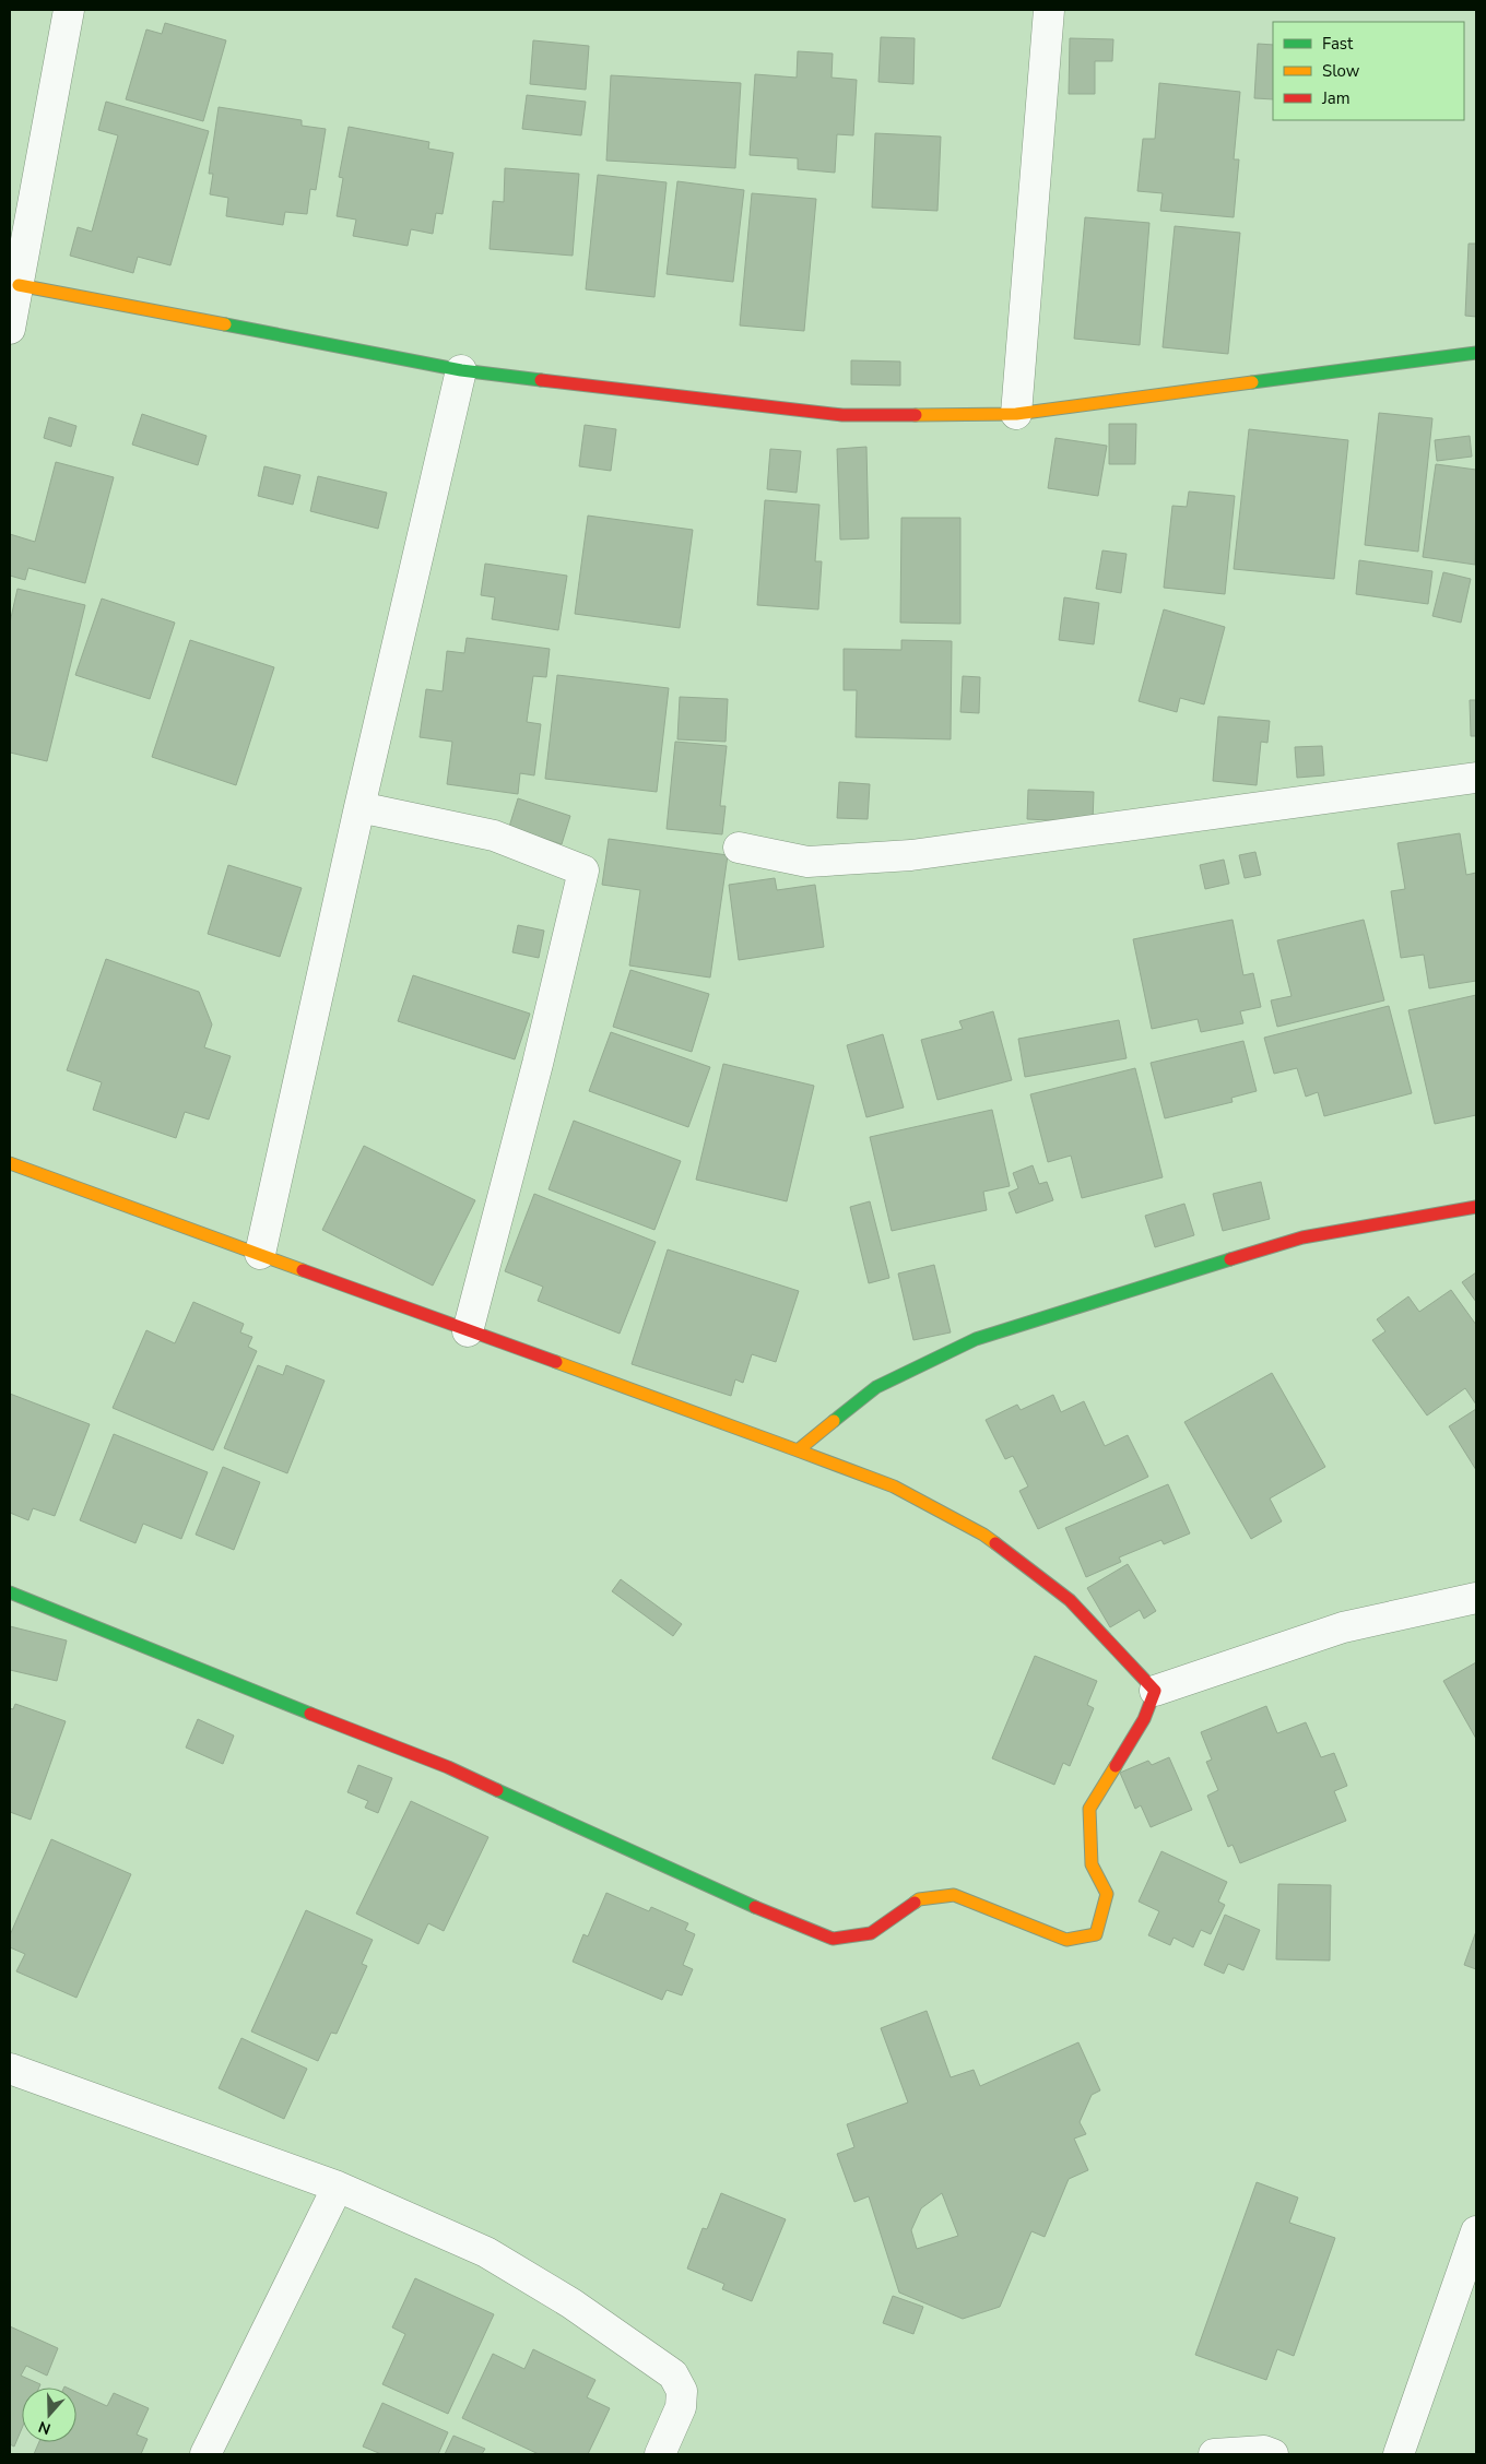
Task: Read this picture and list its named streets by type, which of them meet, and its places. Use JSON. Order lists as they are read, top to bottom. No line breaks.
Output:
{"legend":["Fast","Slow","Jam"],"north":"bottom"}
